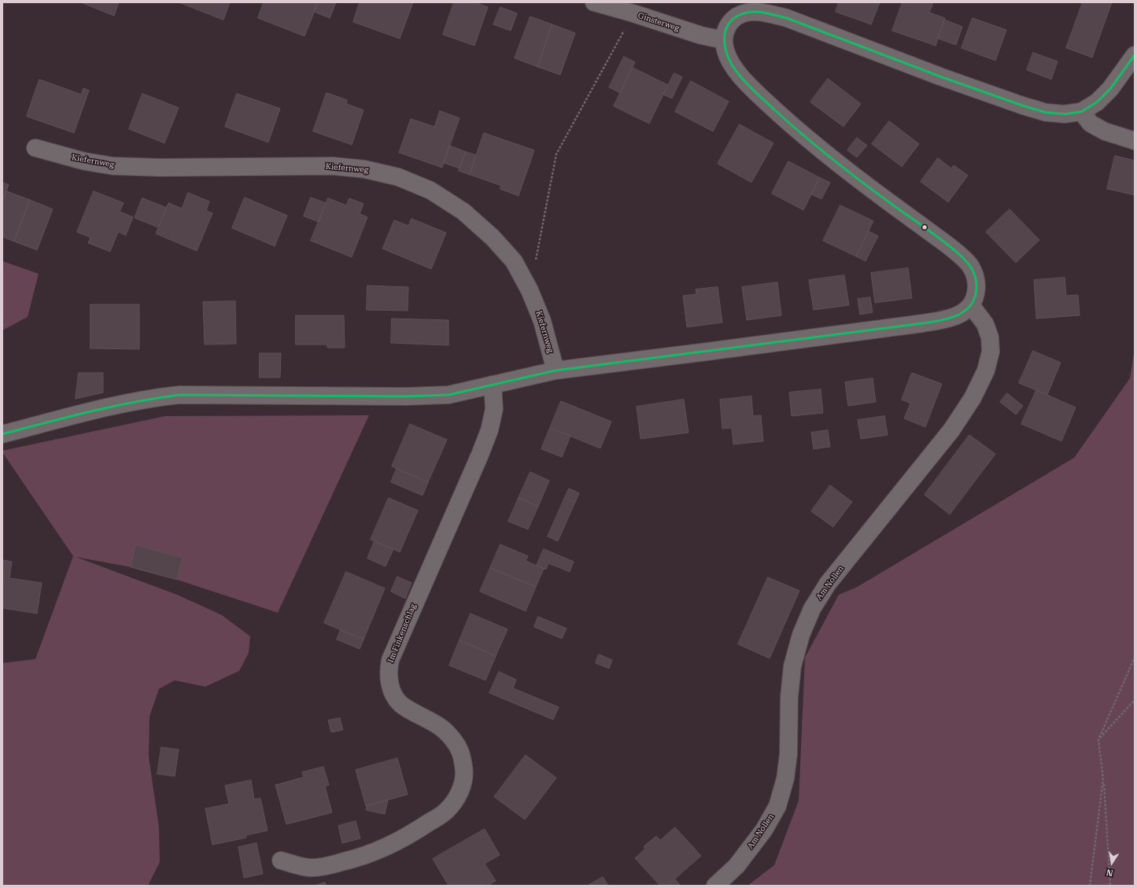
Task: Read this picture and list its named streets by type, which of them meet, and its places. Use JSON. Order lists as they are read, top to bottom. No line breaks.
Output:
{"streets":{"street":["Ginsterweg","Kiefernweg","Am Nollen","Im Finkenschlag"]},"north":"bottom"}
